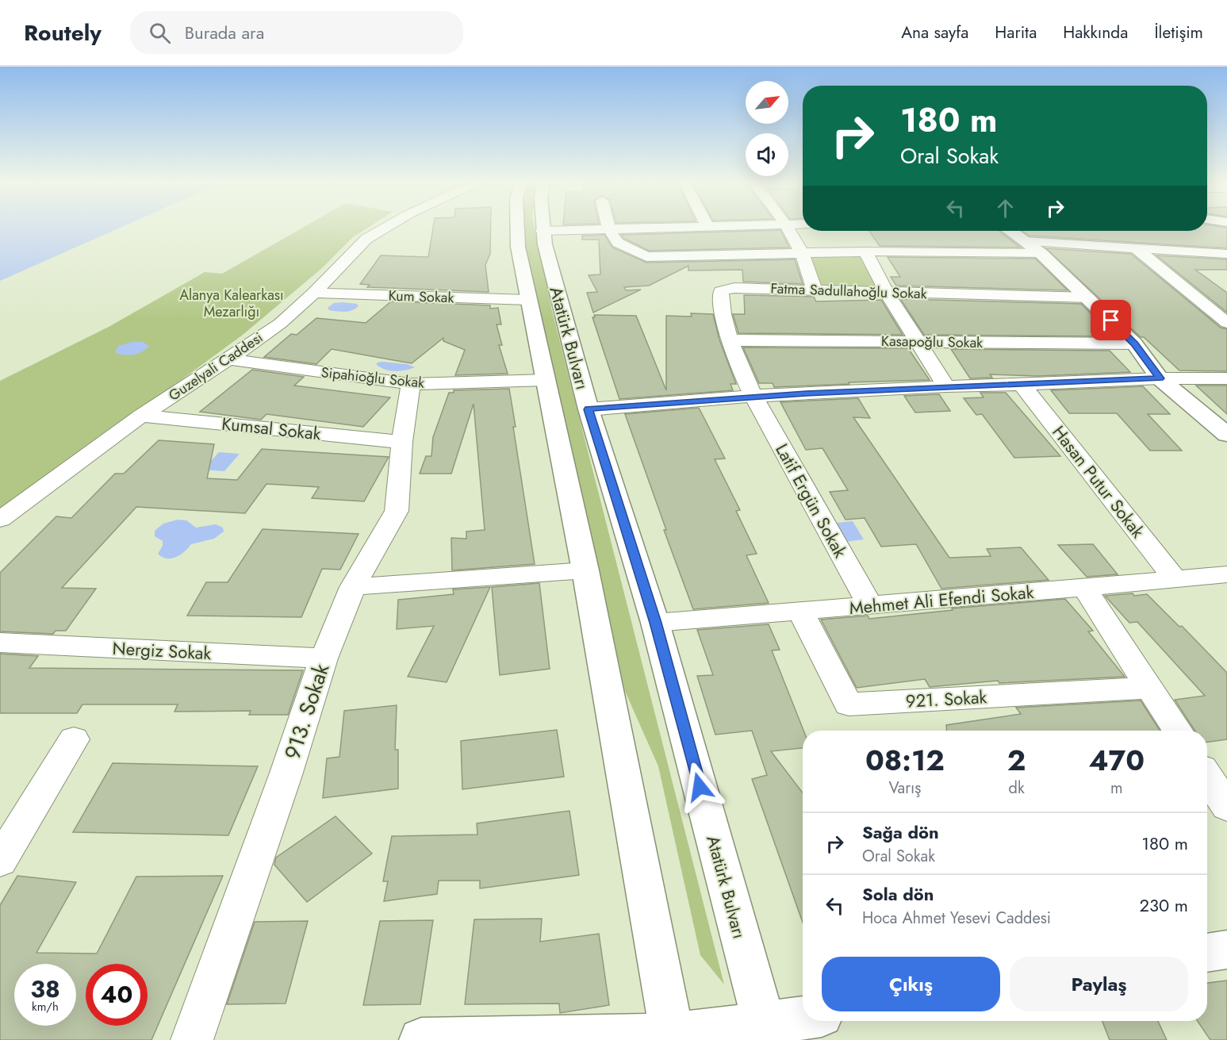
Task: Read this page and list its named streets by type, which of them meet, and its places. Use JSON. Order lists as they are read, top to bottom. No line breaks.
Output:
{"streets":{"street":["Fatma Sadullahoğlu Sokak","Kum Sokak","Atatürk Bulvarı","Kasapoğlu Sokak","Guzelyali Caddesi","Sipahioğlu Sokak","Kumsal Sokak","Hasan Putur Sokak","Latif Ergün Sokak","Mehmet Ali Efendi Sokak","Nergiz Sokak","921. Sokak","913. Sokak"]},"crossings":[["Fatma Sadullahoğlu Sokak","Kasapoğlu Sokak"],["Fatma Sadullahoğlu Sokak","Latif Ergün Sokak"],["Kum Sokak","Atatürk Bulvarı"],["Kum Sokak","Guzelyali Caddesi"],["Atatürk Bulvarı","Sipahioğlu Sokak"],["Atatürk Bulvarı","Mehmet Ali Efendi Sokak"],["Guzelyali Caddesi","Sipahioğlu Sokak"],["Guzelyali Caddesi","Kumsal Sokak"],["Sipahioğlu Sokak","913. Sokak"],["Kumsal Sokak","913. Sokak"],["Hasan Putur Sokak","Mehmet Ali Efendi Sokak"],["Latif Ergün Sokak","Mehmet Ali Efendi Sokak"],["Mehmet Ali Efendi Sokak","921. Sokak"],["Nergiz Sokak","913. Sokak"]],"parks":["Alanya Kalearkası Mezarlığı"],"north":"top right","page":{"header":"Routely","search":"Burada ara","nav":["Ana sayfa","Harita","Hakkında","İletişim"],"turn":["180 m","Oral Sokak"],"eta":["08:12","Varış","2","dk","470","m"],"list":[{"name":"Sağa dön","note":"Oral Sokak","value":"180 m"},{"name":"Sola dön","note":"Hoca Ahmet Yesevi Caddesi","value":"230 m"}],"buttons":["Çıkış","Paylaş"],"speed":"38 km/h","limit":"40"}}
